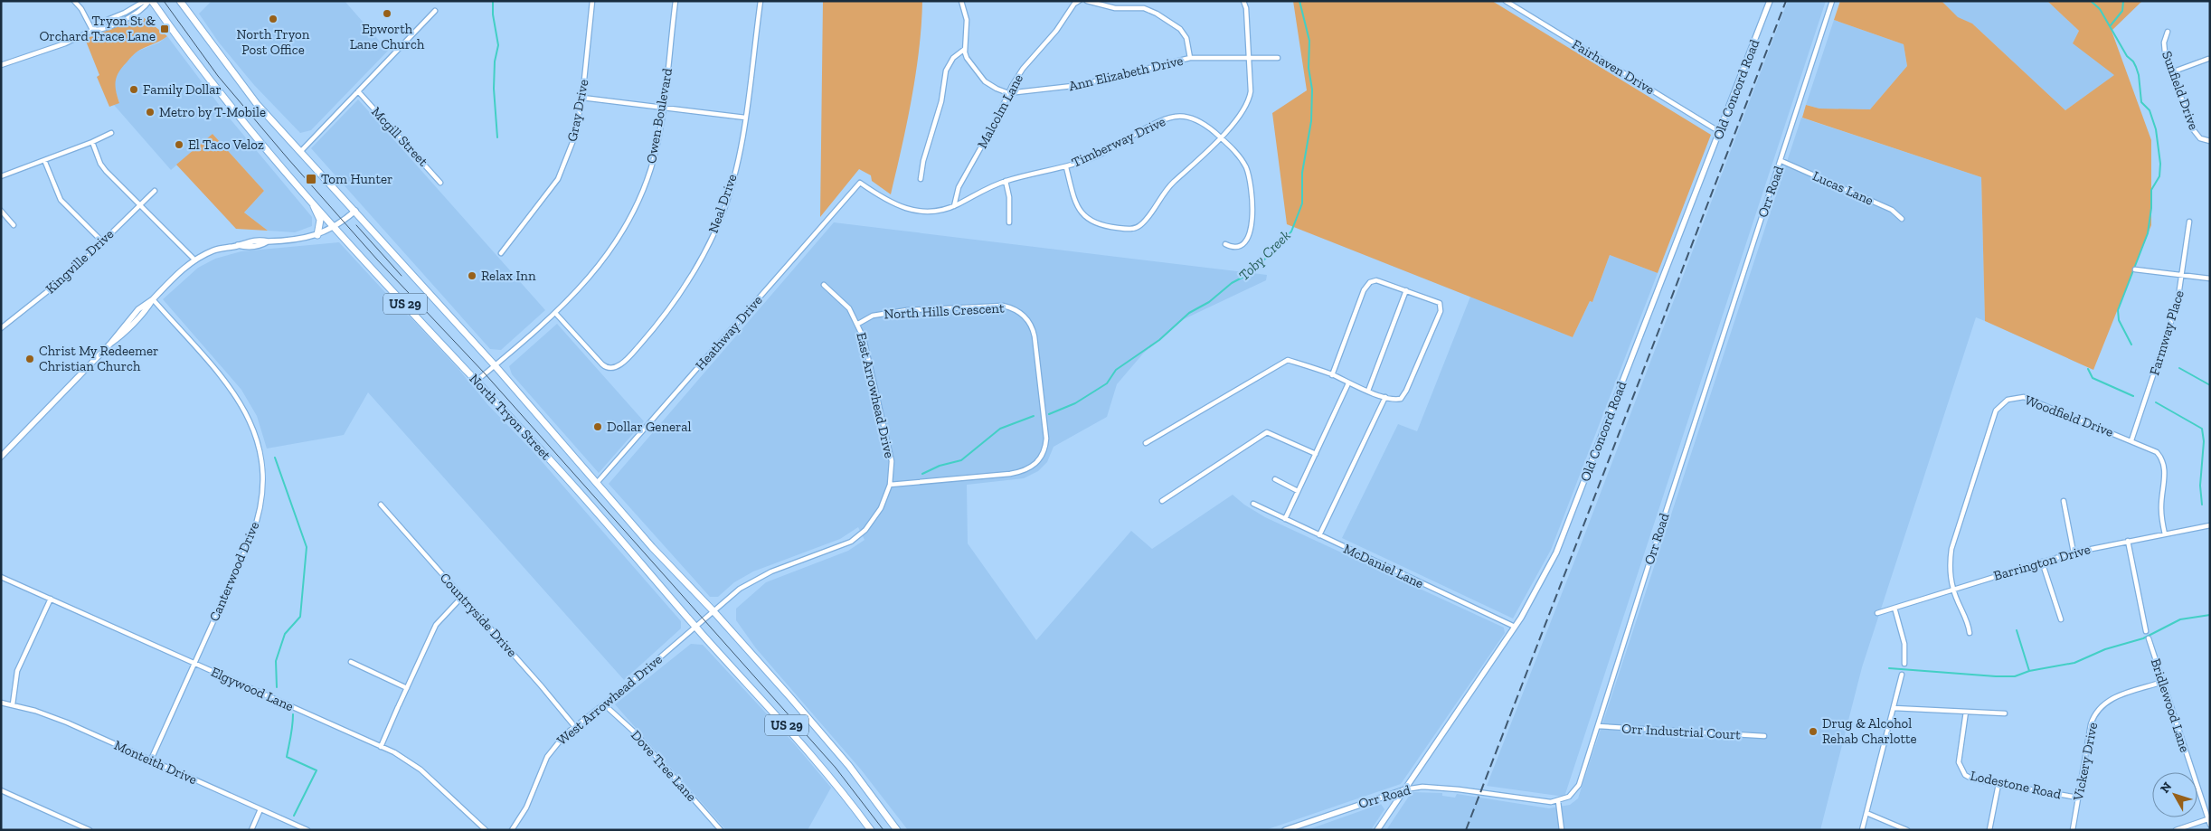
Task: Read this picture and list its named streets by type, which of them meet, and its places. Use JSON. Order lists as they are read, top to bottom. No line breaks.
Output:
{"streets":{"main road":["US 29","North Tryon Street"],"street":["Fairhaven Drive","Ann Elizabeth Drive","Old Concord Road","Sunfield Drive","Gray Drive","Malcolm Lane","Owen Boulevard","Mcgill Street","Timberway Drive","Lucas Lane","Orr Road","Neal Drive","Kingville Drive","North Hills Crescent","Heathway Drive","Farmway Place","East Arrowhead Drive","Woodfield Drive","Barrington Drive","McDaniel Lane","Canterwood Drive","Countryside Drive","Elgywood Lane","West Arrowhead Drive","Bridlewood Lane","Orr Industrial Court","Vickery Drive","Monteith Drive","Dove Tree Lane","Lodestone Road"]},"crossings":[["Fairhaven Drive","Old Concord Road"],["Ann Elizabeth Drive","Malcolm Lane"],["Old Concord Road","Orr Road"],["Old Concord Road","McDaniel Lane"],["Malcolm Lane","Timberway Drive"],["Owen Boulevard","Neal Drive"],["Owen Boulevard","North Tryon Street"],["Timberway Drive","Heathway Drive"],["Lucas Lane","Orr Road"],["Orr Road","Orr Industrial Court"],["North Hills Crescent","East Arrowhead Drive"],["Heathway Drive","North Tryon Street"],["Farmway Place","Woodfield Drive"],["East Arrowhead Drive","North Tryon Street"],["East Arrowhead Drive","West Arrowhead Drive"],["Woodfield Drive","Barrington Drive"],["North Tryon Street","West Arrowhead Drive"],["Canterwood Drive","Elgywood Lane"],["Canterwood Drive","Monteith Drive"],["Countryside Drive","West Arrowhead Drive"],["West Arrowhead Drive","Dove Tree Lane"],["Bridlewood Lane","Vickery Drive"],["Vickery Drive","Lodestone Road"]],"water":["Toby Creek"],"places":{"other":["Epworth Lane Church","North Tryon Post Office","Family Dollar","Metro by T-Mobile","El Taco Veloz","Relax Inn","Christ My Redeemer Christian Church","Dollar General","Drug & Alcohol Rehab Charlotte"],"transit":["Tryon St & Orchard Trace Lane","Tom Hunter"]},"north":"top left"}
